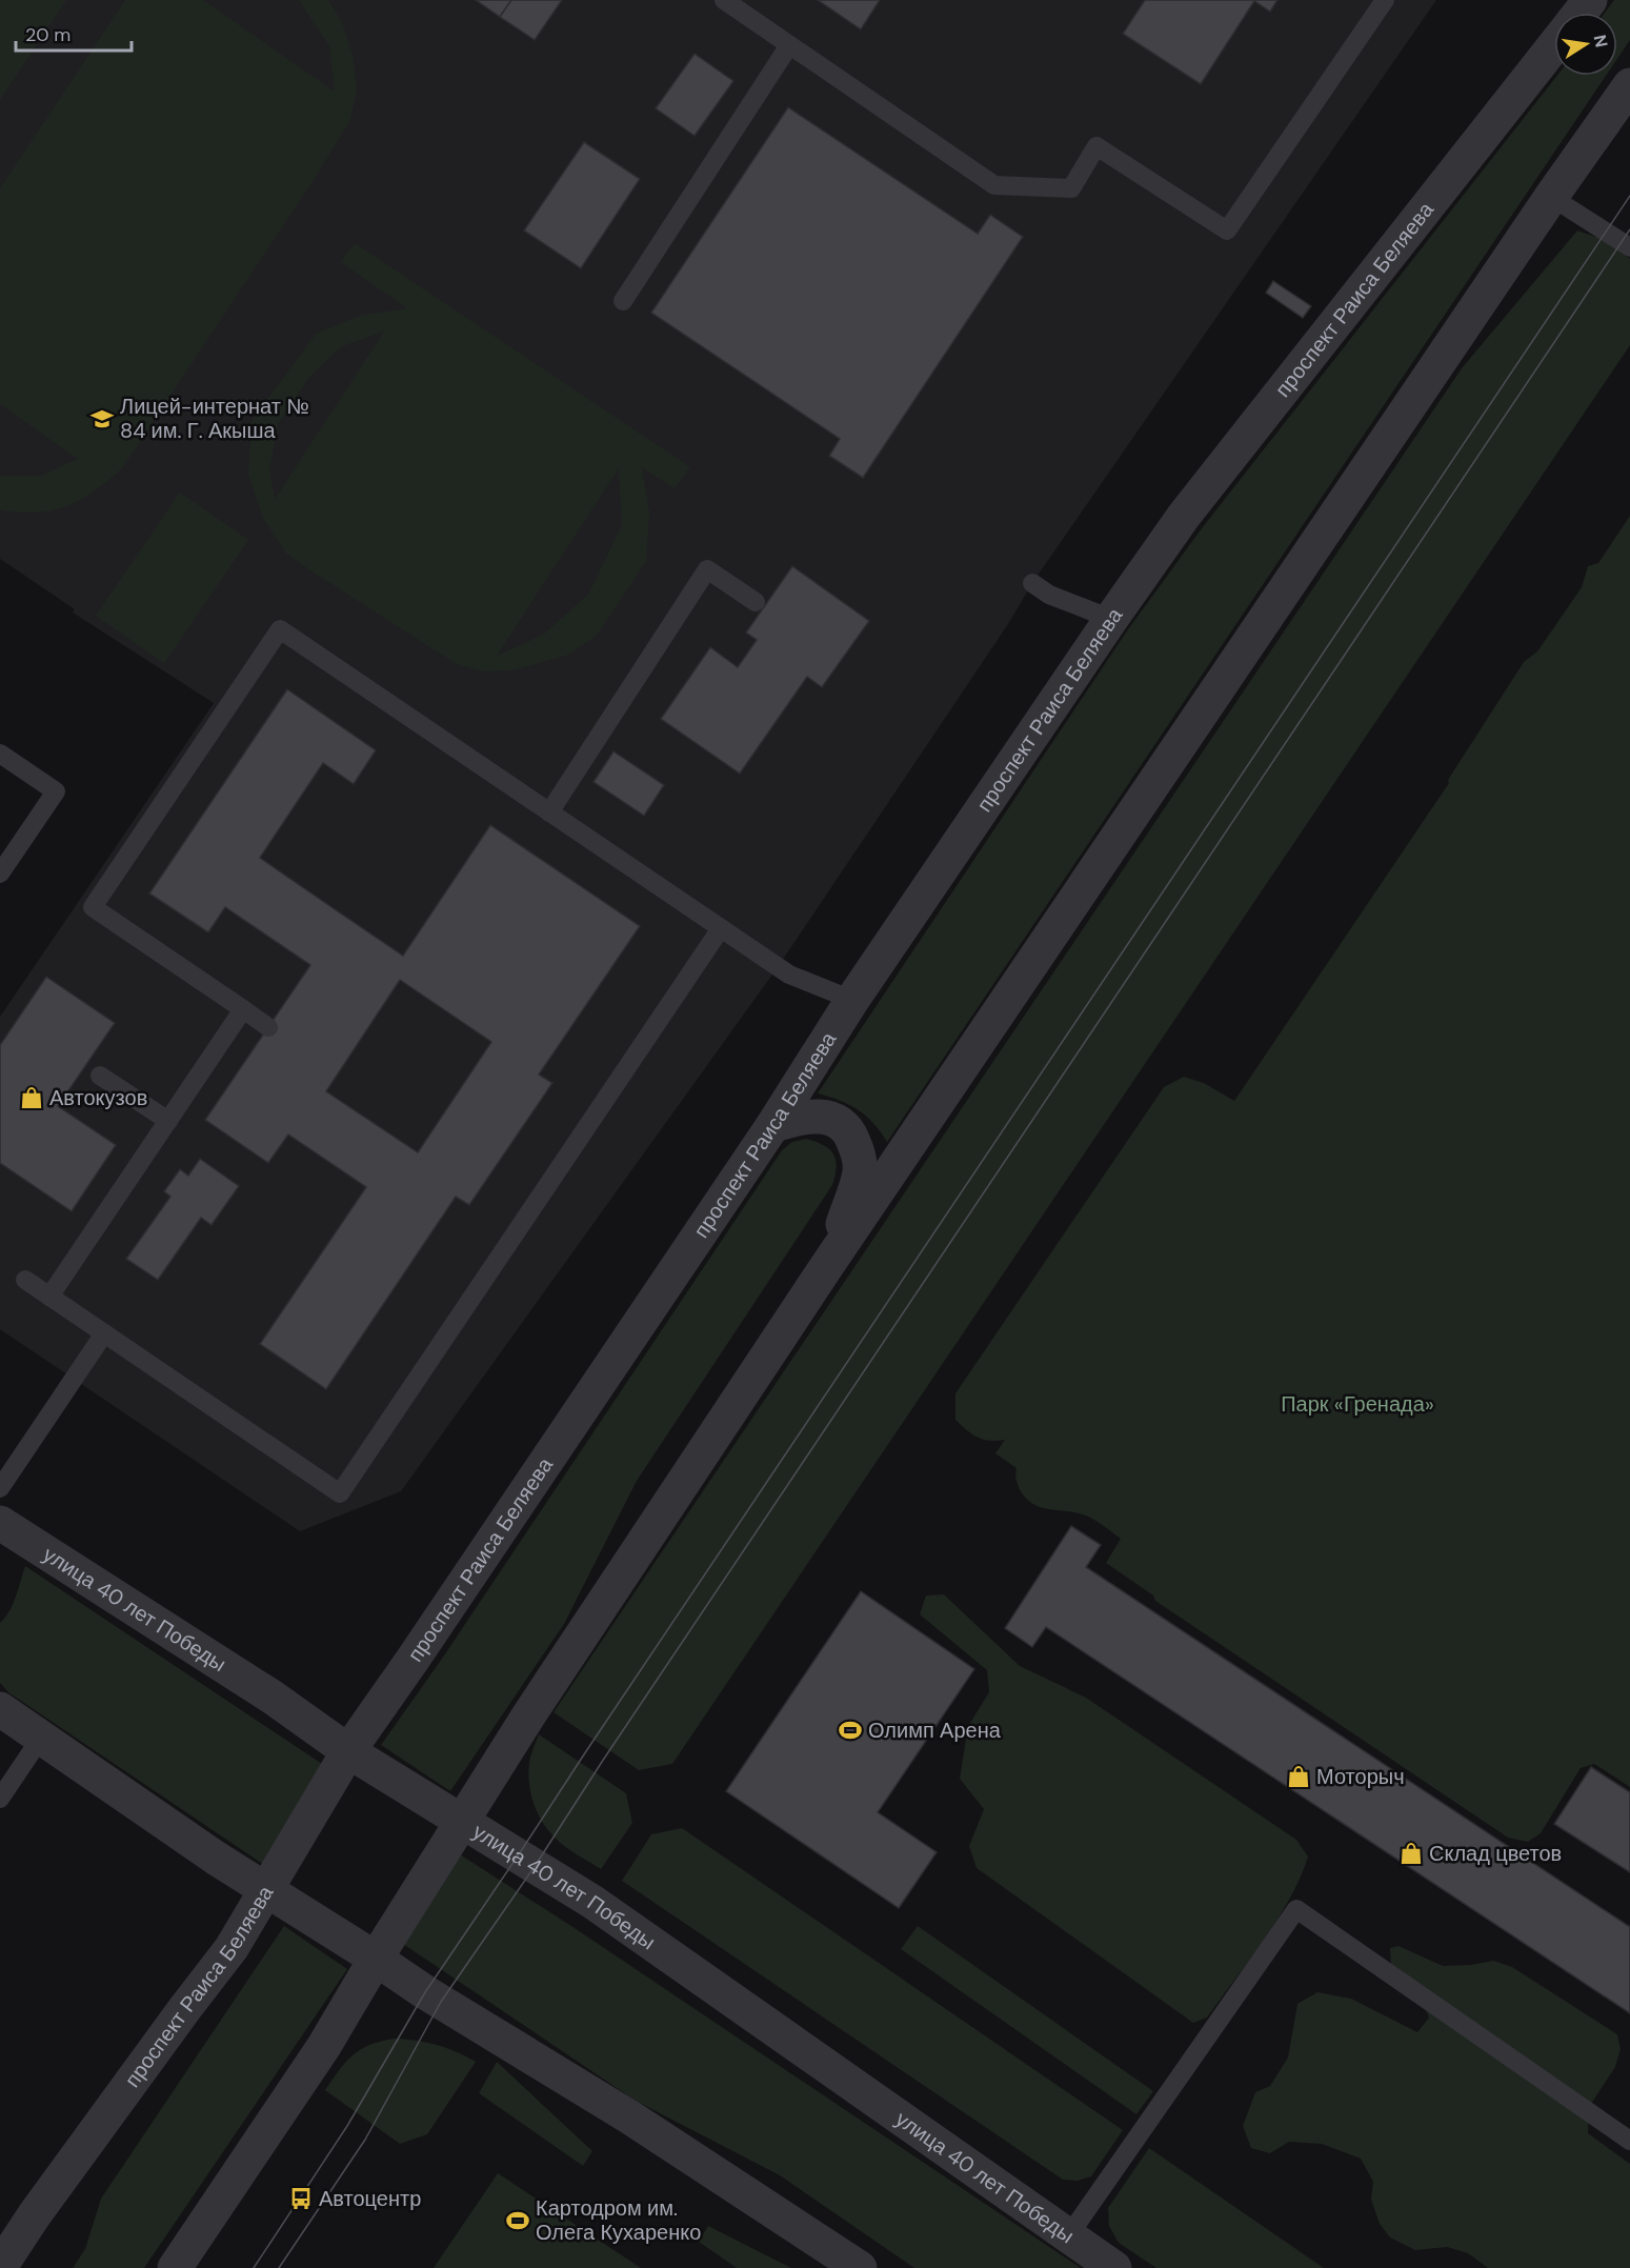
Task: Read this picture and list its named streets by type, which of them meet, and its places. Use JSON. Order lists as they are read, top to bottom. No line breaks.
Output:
{"streets":{"street":["проспект Раиса Беляева","улица 40 лет Победы"]},"crossings":[["проспект Раиса Беляева","улица 40 лет Победы"]],"parks":["Парк «Гренада»"],"places":{"school or university":["Лицей-интернат № 84 им. Г. Акыша"],"shop":["Автокузов","Моторыч","Склад цветов"],"sports":["Олимп Арена","Картодром им. Олега Кухаренко"],"bus stop":["Автоцентр"]},"scale_bar":"20 m","north":"right"}
